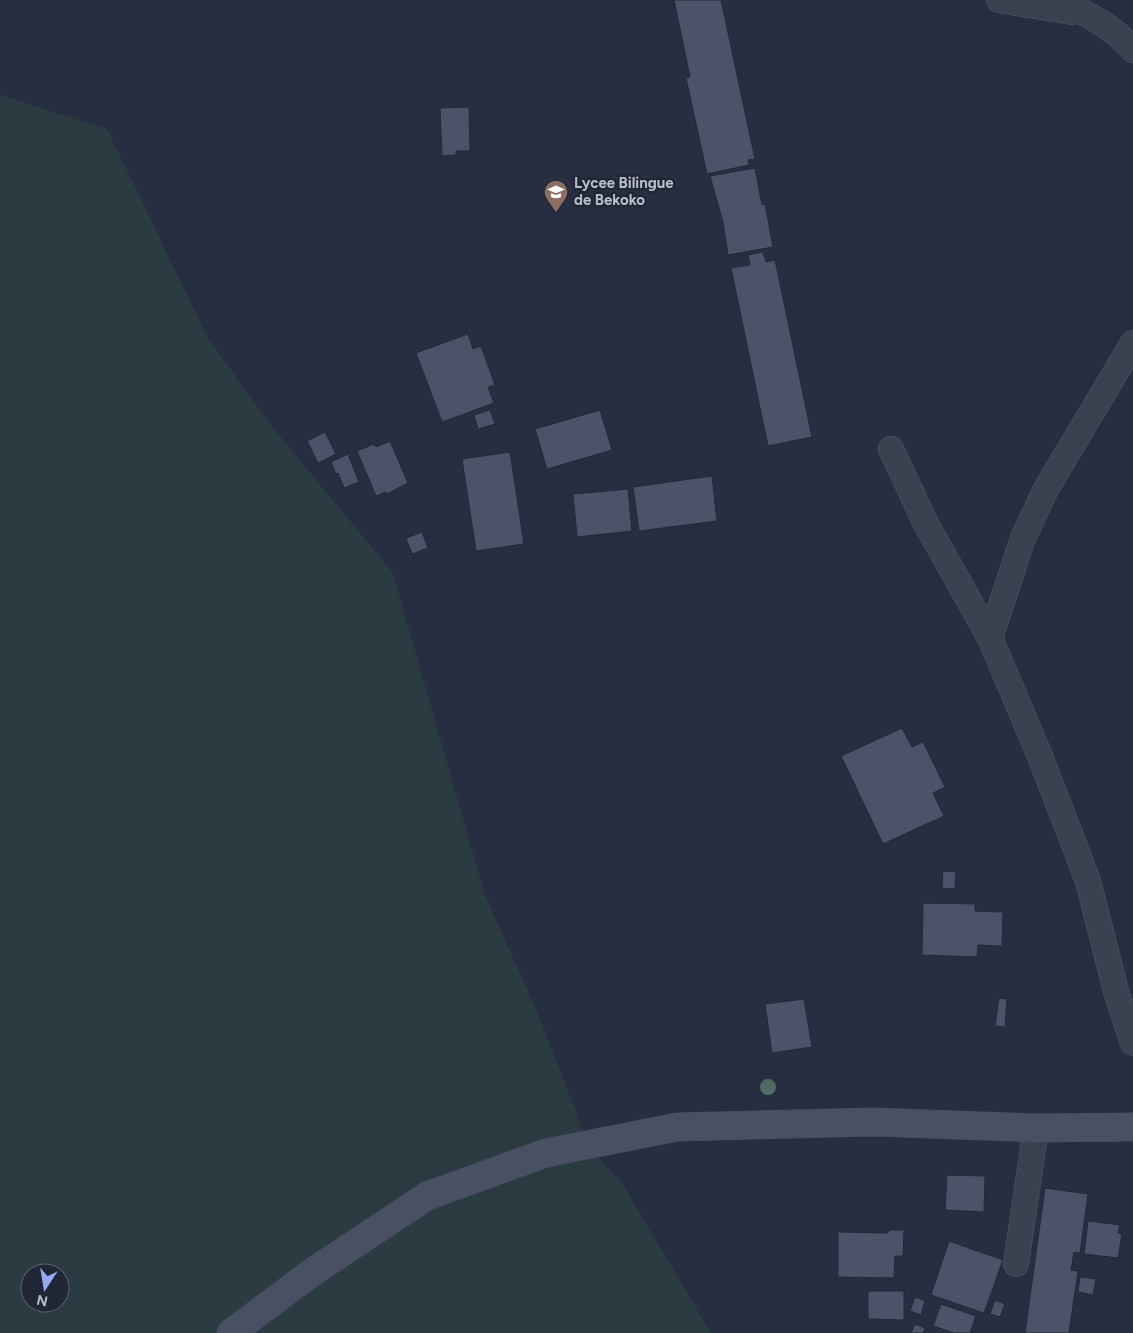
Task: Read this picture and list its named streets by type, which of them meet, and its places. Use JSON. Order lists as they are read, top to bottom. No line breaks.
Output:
{"places":{"school or university":["Lycee Bilingue de Bekoko"]},"north":"bottom"}
